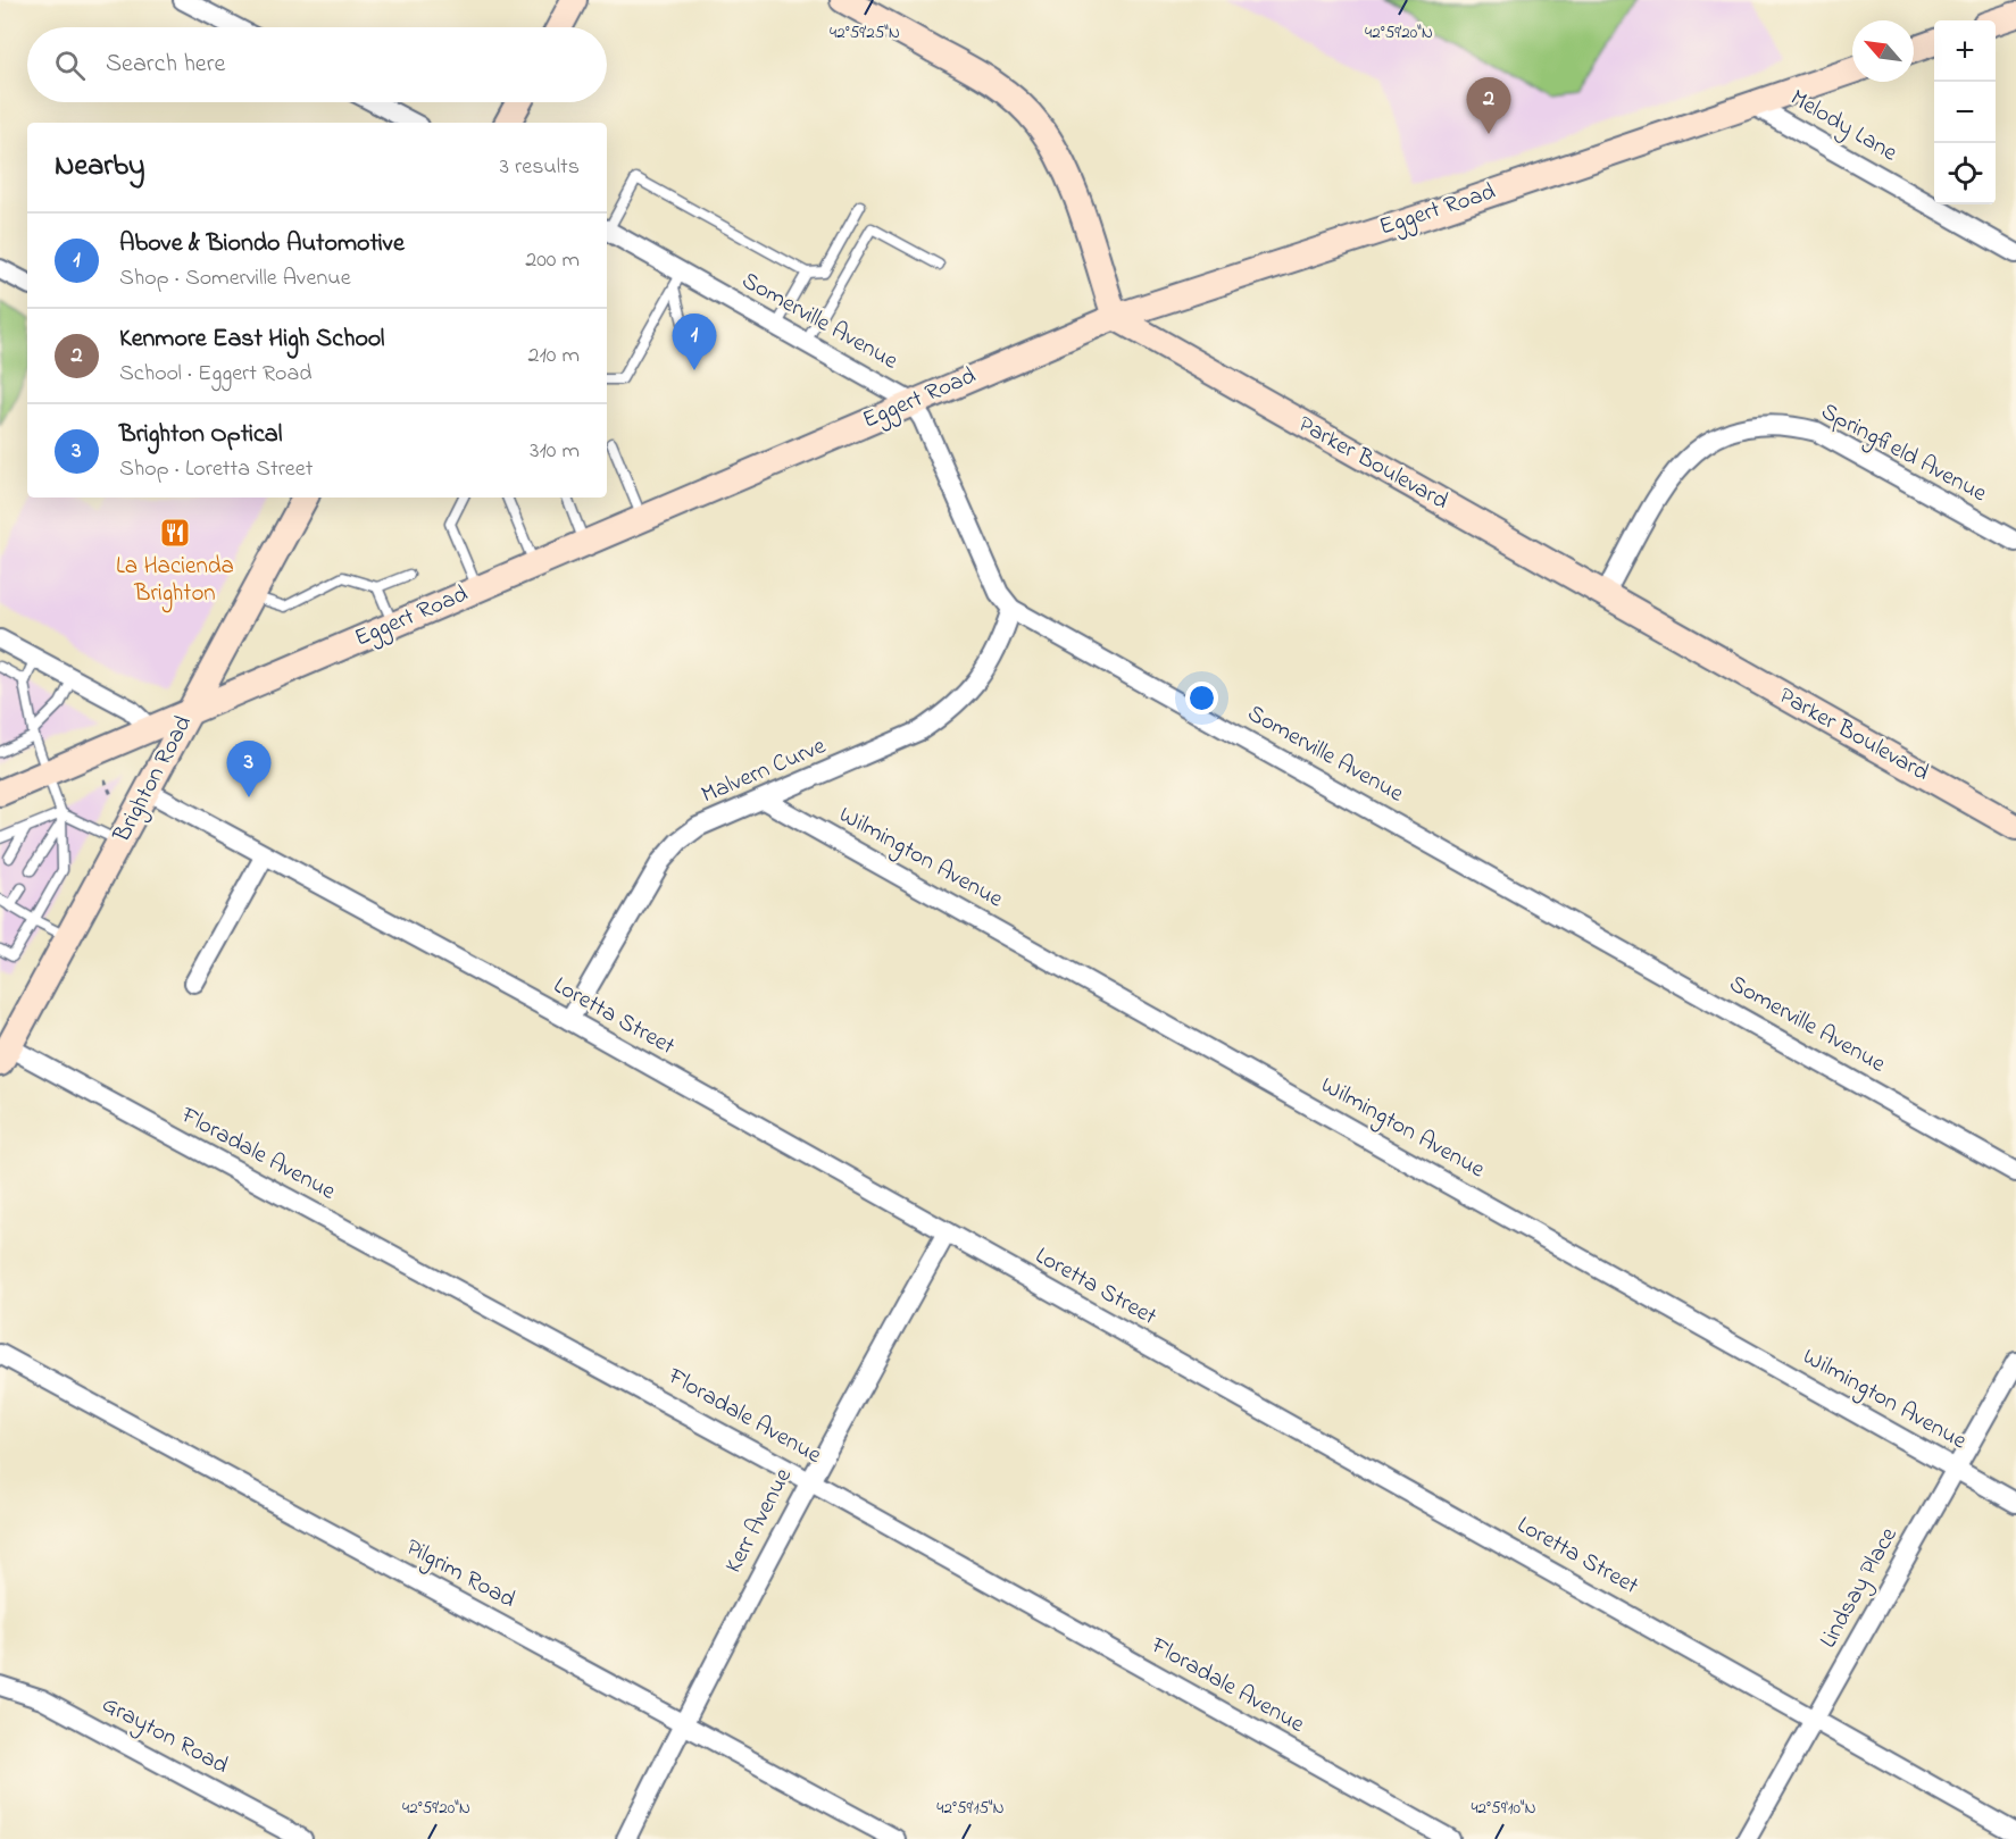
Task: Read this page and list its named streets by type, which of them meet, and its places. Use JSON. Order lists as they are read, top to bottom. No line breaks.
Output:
{"streets":{"street":["Melody Lane","Eggert Road","Somerville Avenue","Springfield Avenue","Parker Boulevard","Malvern Curve","Brighton Road","Wilmington Avenue","Loretta Street","Floradale Avenue","Kerr Avenue","Pilgrim Road","Lindsay Place","Grayton Road"]},"crossings":[["Melody Lane","Eggert Road"],["Eggert Road","Somerville Avenue"],["Eggert Road","Parker Boulevard"],["Eggert Road","Brighton Road"],["Somerville Avenue","Malvern Curve"],["Springfield Avenue","Parker Boulevard"],["Malvern Curve","Wilmington Avenue"],["Malvern Curve","Loretta Street"],["Brighton Road","Loretta Street"],["Brighton Road","Floradale Avenue"],["Wilmington Avenue","Lindsay Place"],["Loretta Street","Kerr Avenue"],["Loretta Street","Lindsay Place"],["Floradale Avenue","Kerr Avenue"],["Kerr Avenue","Pilgrim Road"]],"places":{"restaurant":["La Hacienda Brighton"]},"north":"top left","page":{"map_buttons":["+","−"],"search":"Search here","pins":["2","1","3"],"heading":["Nearby","3 results"],"list":[{"mark":"1","name":"Above & Biondo Automotive","note":"Shop · Somerville Avenue","value":"200 m"},{"mark":"2","name":"Kenmore East High School","note":"School · Eggert Road","value":"210 m"},{"mark":"3","name":"Brighton Optical","note":"Shop · Loretta Street","value":"310 m"}]},"coordinates":["42°59'25\"N","42°59'20\"N","42°59'15\"N","42°59'10\"N"]}
